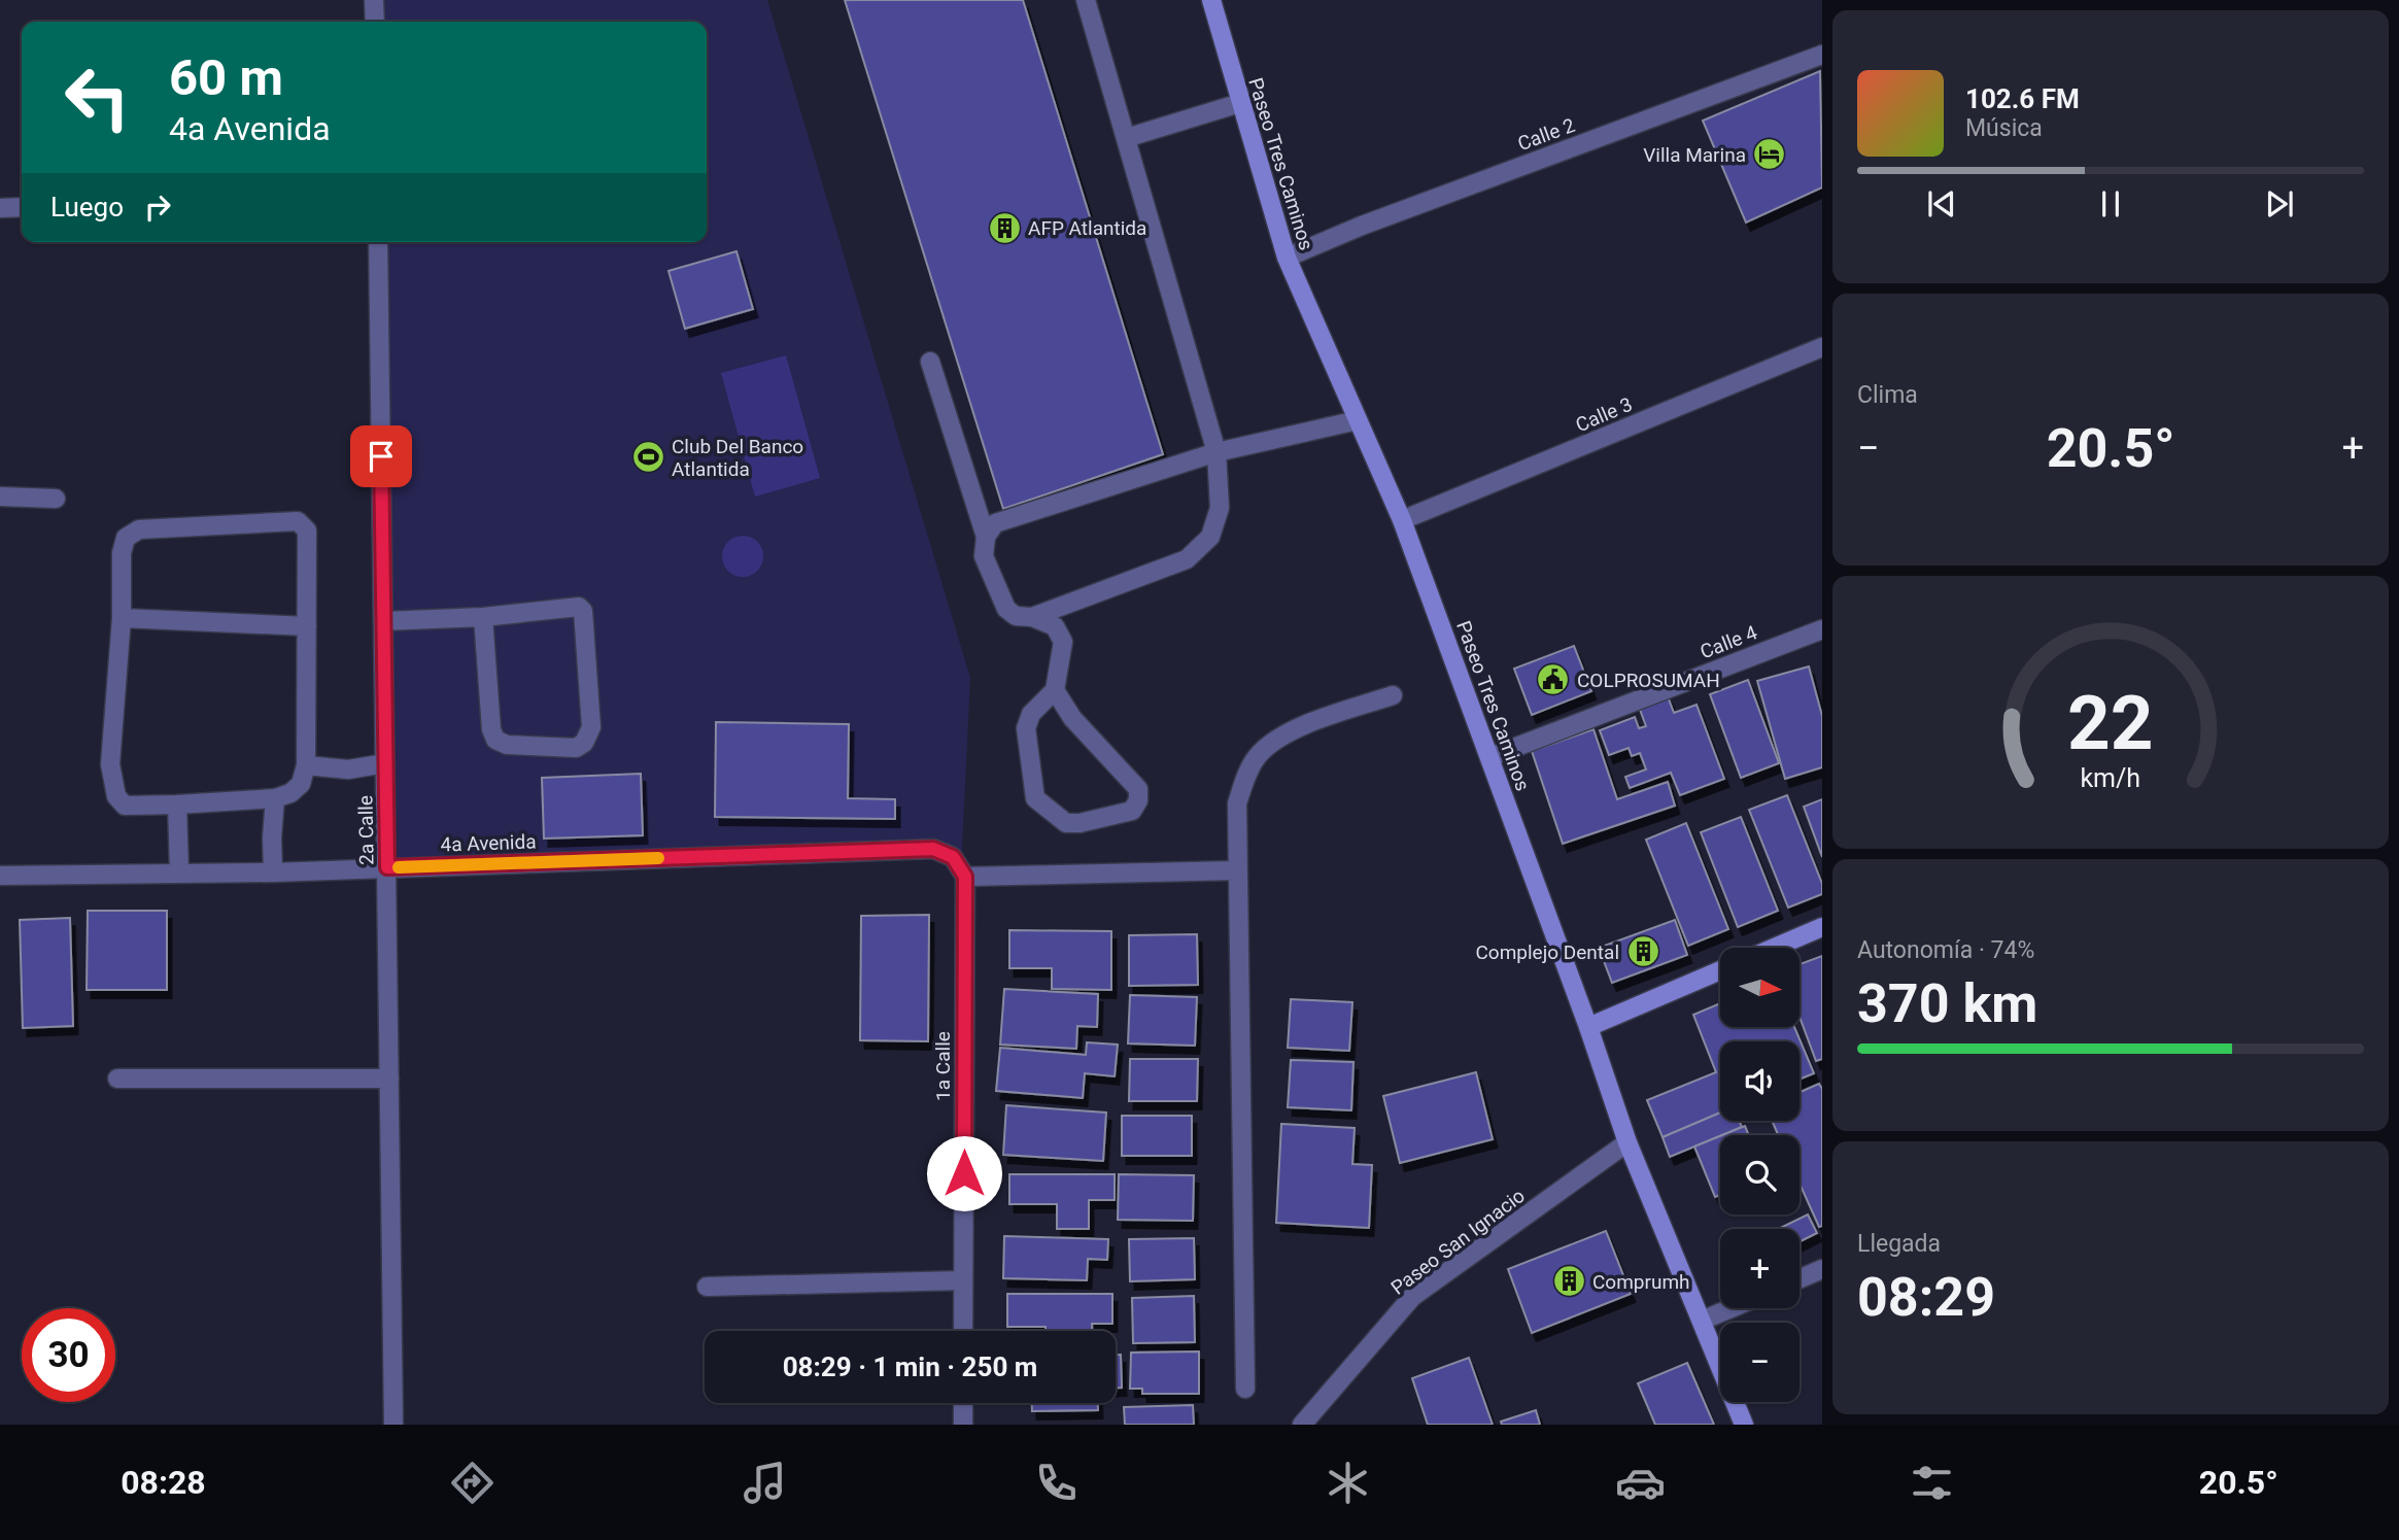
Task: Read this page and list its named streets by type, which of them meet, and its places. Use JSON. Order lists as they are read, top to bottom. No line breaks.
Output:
{"streets":{"street":["Calle 2","Paseo Tres Caminos","Calle 3","Calle 4","2a Calle","4a Avenida","1a Calle","Paseo San Ignacio"]},"crossings":[["Calle 2","Paseo Tres Caminos"],["Paseo Tres Caminos","Calle 3"],["Paseo Tres Caminos","Calle 4"],["Paseo Tres Caminos","Paseo San Ignacio"],["2a Calle","4a Avenida"],["4a Avenida","1a Calle"]],"places":{"hotel":["Villa Marina"],"building":["AFP Atlantida","Complejo Dental","Comprumh"],"sports":["Club Del Banco Atlantida"],"public building":["COLPROSUMAH"]},"north":"right","page":{"turn":["60 m","4a Avenida"],"song":["102.6 FM","Música"],"then":"Luego","tile":["Clima",["Autonomía · 74%","370 km"],["Llegada","08:29"]],"heat":["−","20.5°","+"],"map_buttons":["+","−"],"limit":"30","trip":"08:29 · 1 min · 250 m","tabs":["08:28","20.5°"],"gauge":["22","km/h"]}}
